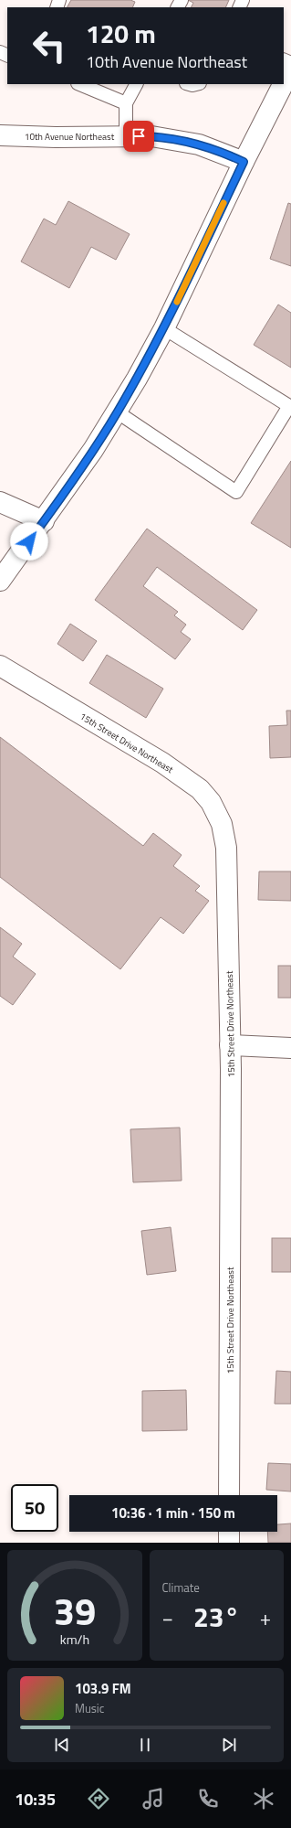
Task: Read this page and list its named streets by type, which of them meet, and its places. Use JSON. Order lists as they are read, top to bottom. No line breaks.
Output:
{"streets":{"street":["10th Avenue Northeast","15th Street Drive Northeast"]},"page":{"turn":["120 m","10th Avenue Northeast"],"limit":"50","trip":"10:36 · 1 min · 150 m","tile":"Climate","heat":["−","23°","+"],"song":["103.9 FM","Music"],"tabs":"10:35","gauge":["39","km/h"]}}
